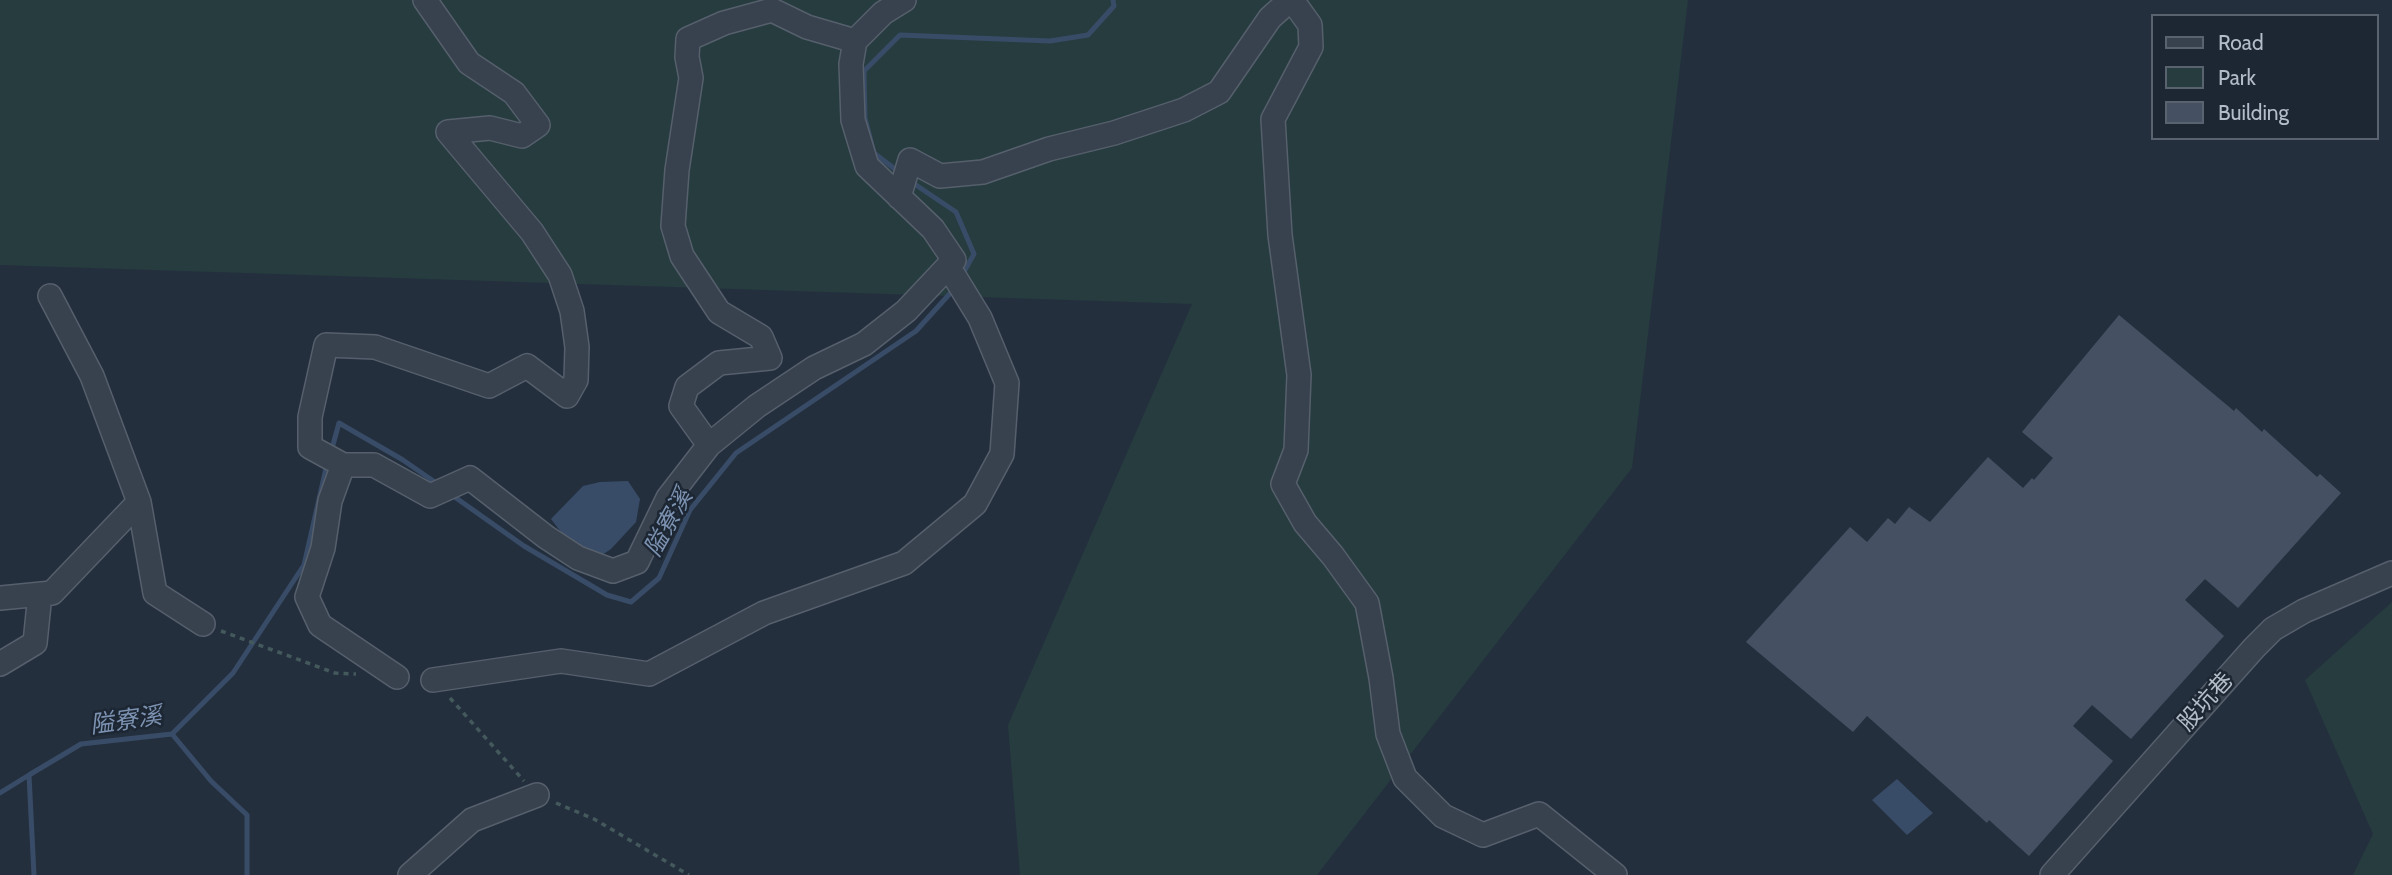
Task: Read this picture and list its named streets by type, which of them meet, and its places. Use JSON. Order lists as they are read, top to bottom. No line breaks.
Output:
{"streets":{"street":["股坑巷"]},"water":["隘寮溪"],"legend":["Road","Park","Building"]}
